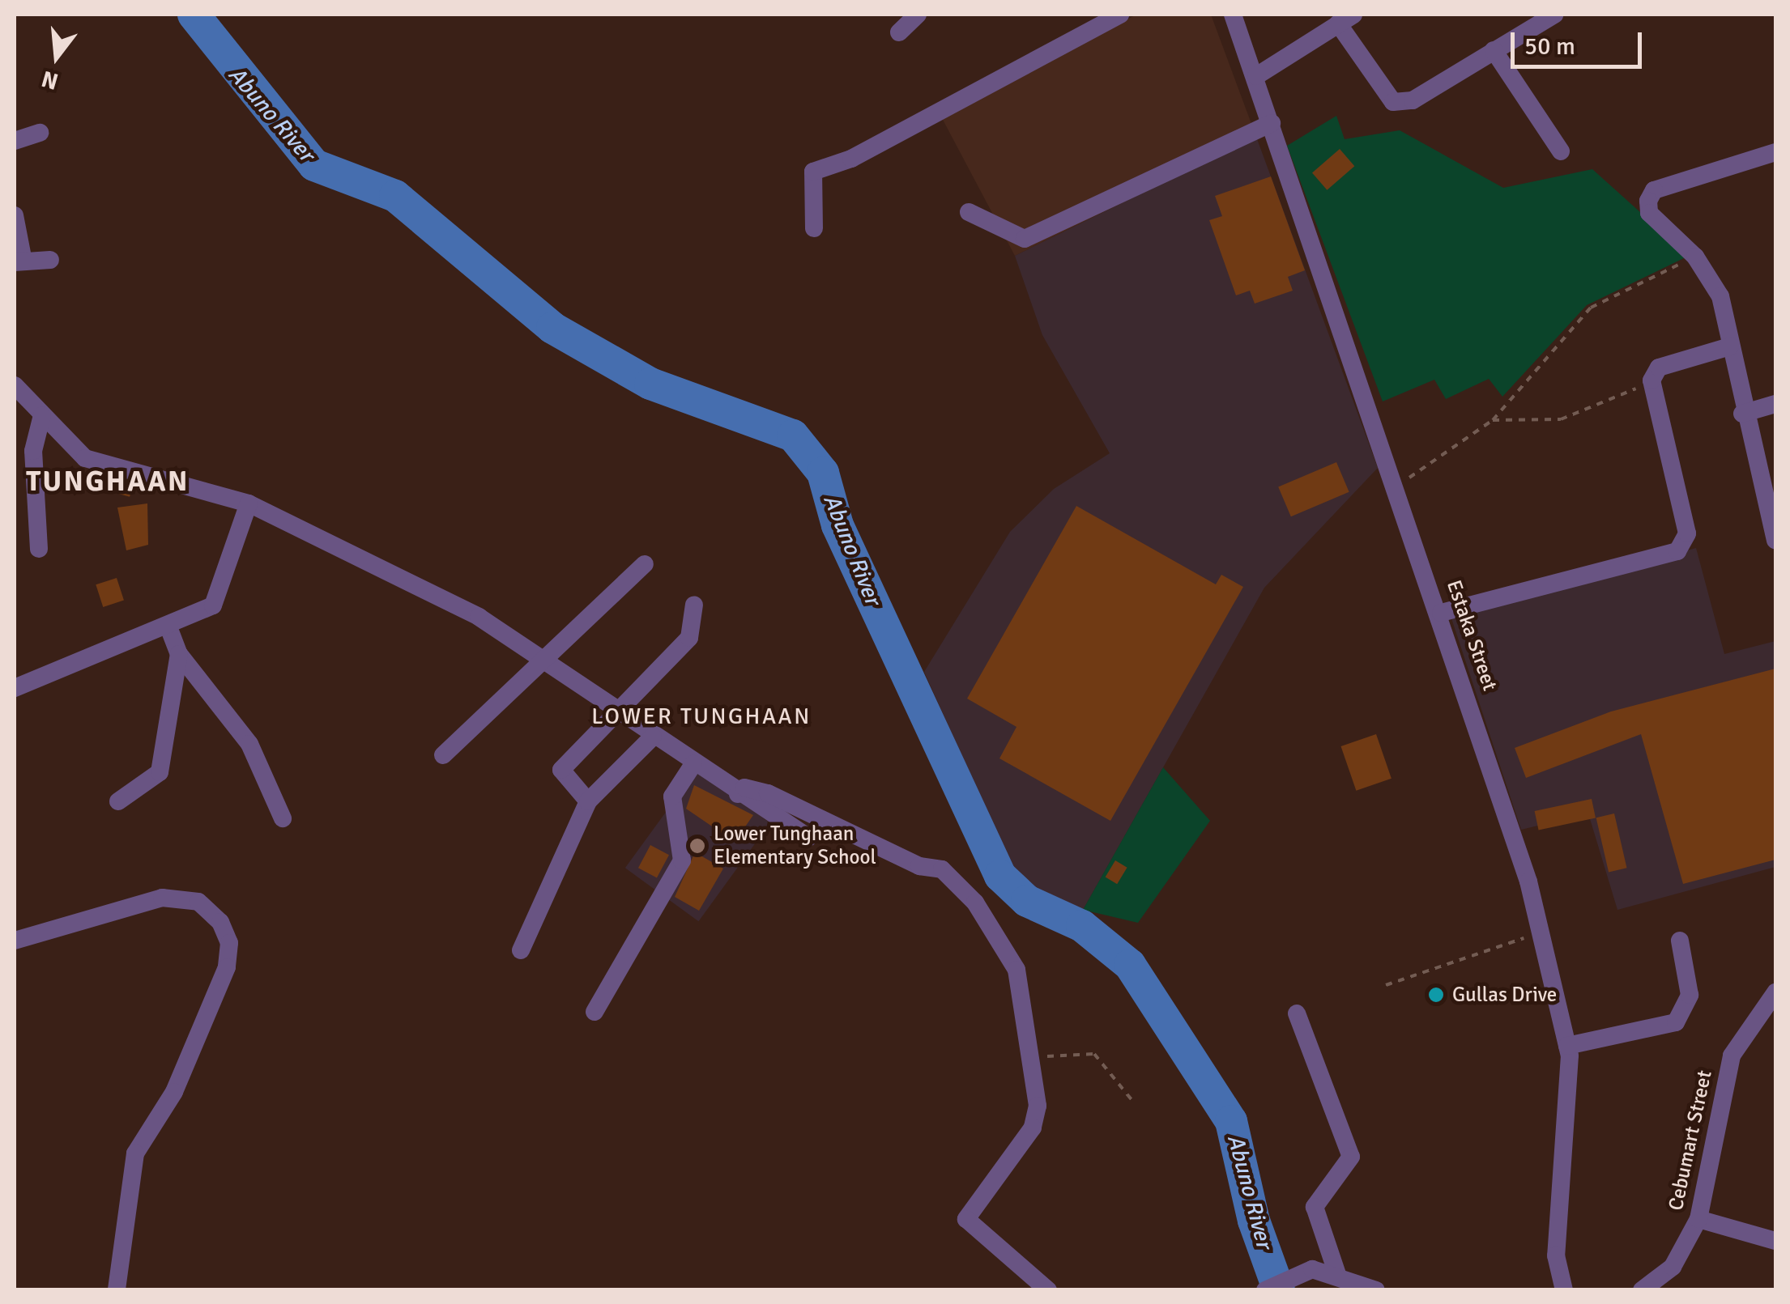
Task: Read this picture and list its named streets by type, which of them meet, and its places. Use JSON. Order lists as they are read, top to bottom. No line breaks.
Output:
{"streets":{"street":["Estaka Street","Cebumart Street"]},"districts":["TUNGHAAN","LOWER TUNGHAAN"],"water":["Abuno River"],"places":["Lower Tunghaan Elementary School","Gullas Drive"],"scale_bar":"50 m","north":"bottom"}
